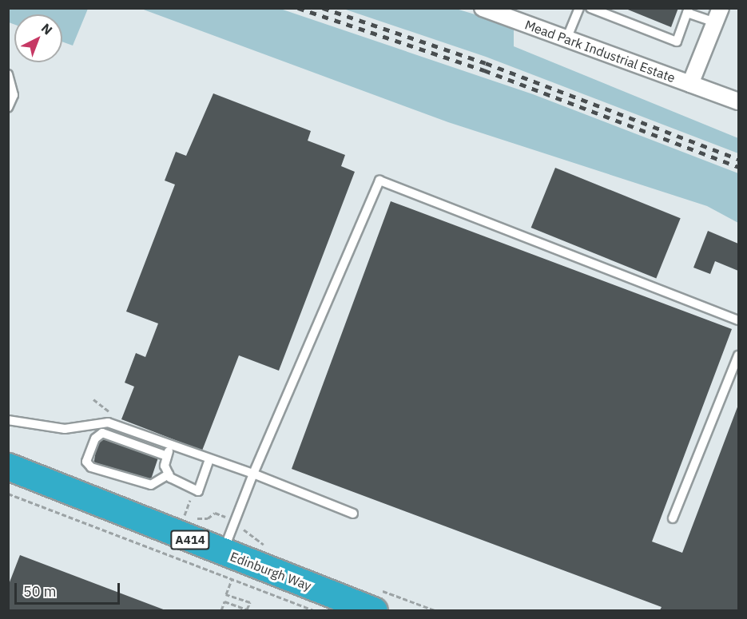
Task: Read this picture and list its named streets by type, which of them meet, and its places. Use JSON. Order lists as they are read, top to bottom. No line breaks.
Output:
{"streets":{"highway":["A414","Edinburgh Way"],"street":["Mead Park Industrial Estate"]},"scale_bar":"50 m","north":"top right"}
